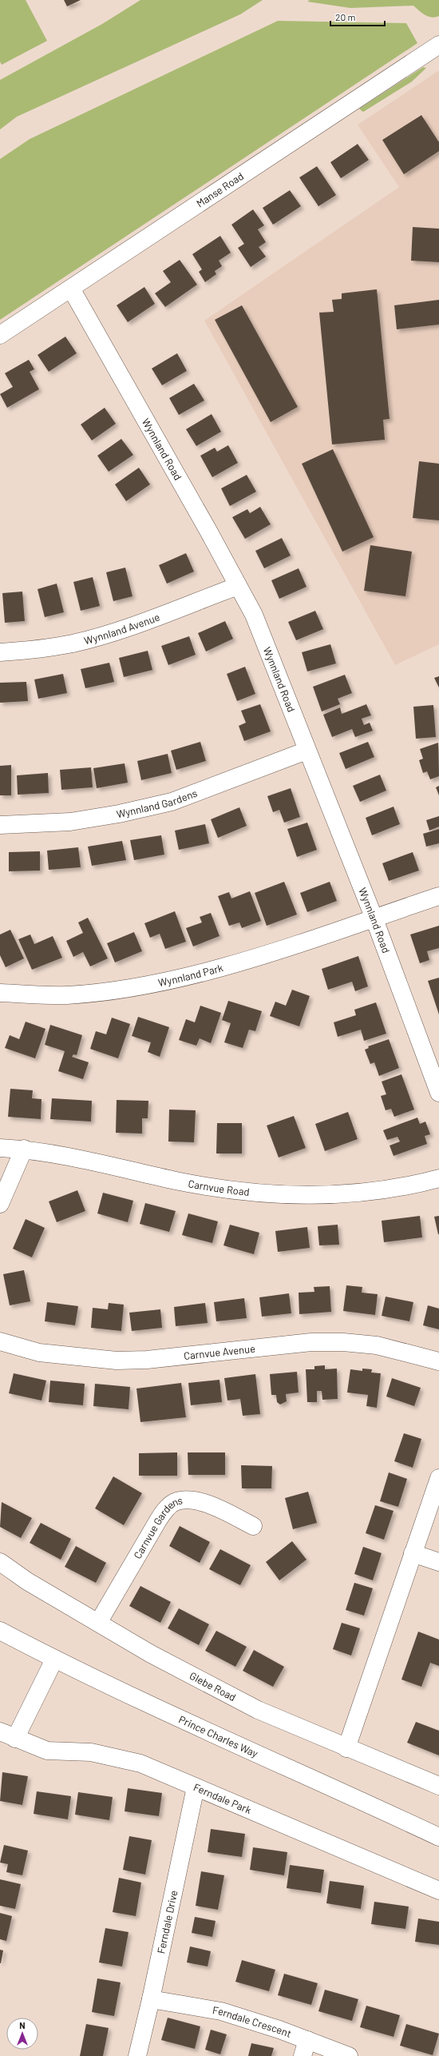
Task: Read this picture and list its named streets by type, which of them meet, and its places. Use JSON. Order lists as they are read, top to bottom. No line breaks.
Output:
{"streets":{"street":["Manse Road","Wynnland Road","Wynnland Avenue","Wynnland Gardens","Wynnland Park","Carnvue Road","Carnvue Avenue","Carnvue Gardens","Glebe Road","Prince Charles Way","Ferndale Park","Ferndale Drive","Ferndale Crescent"]},"crossings":[["Manse Road","Wynnland Road"],["Wynnland Road","Wynnland Avenue"],["Wynnland Road","Wynnland Gardens"],["Wynnland Road","Wynnland Park"],["Carnvue Gardens","Glebe Road"],["Ferndale Park","Ferndale Drive"],["Ferndale Drive","Ferndale Crescent"]],"scale_bar":"20 m","north":"top"}
